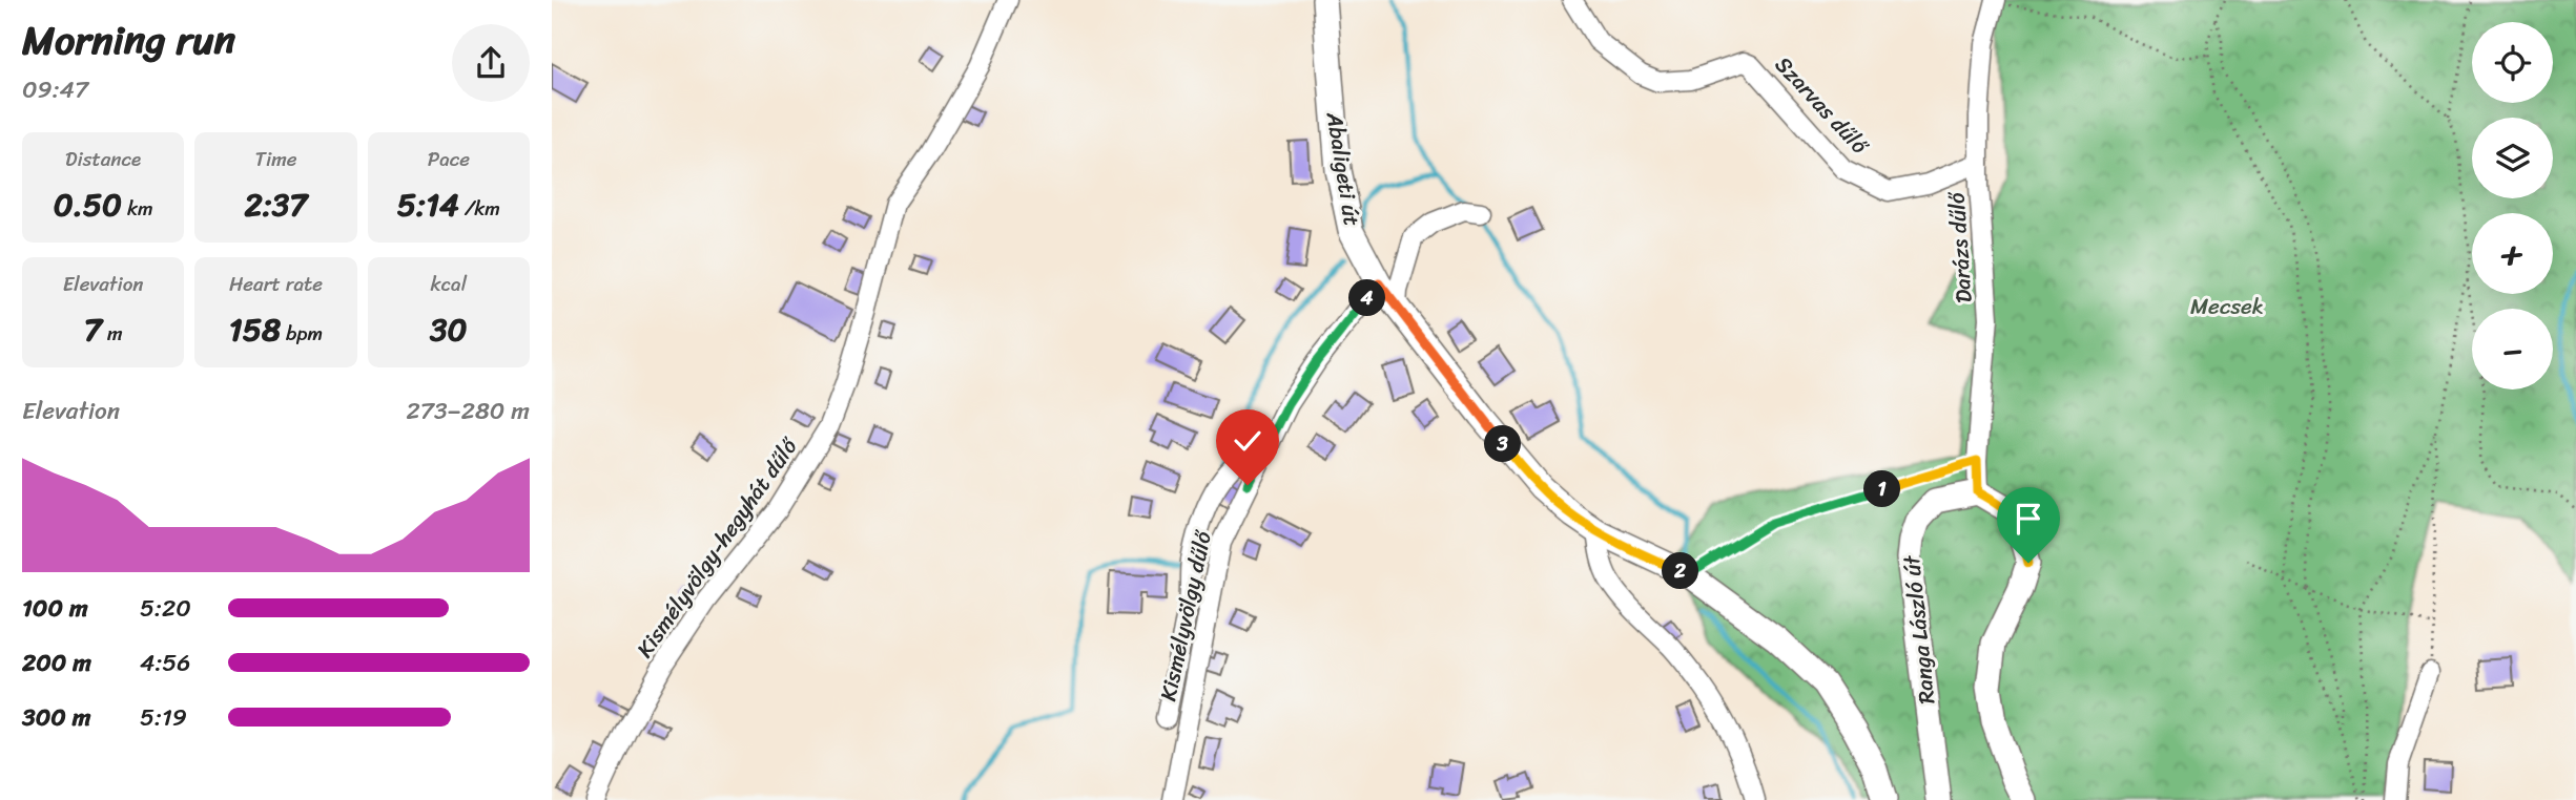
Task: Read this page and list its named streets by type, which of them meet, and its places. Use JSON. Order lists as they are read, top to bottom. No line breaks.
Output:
{"streets":{"main road":["Abaligeti út","Ranga László út"],"street":["Szarvas dűlő","Darázs dűlő","Kismélyvölgy-hegyhát dűlő","Kismélyvölgy dűlő"]},"crossings":[["Szarvas dűlő","Darázs dűlő"],["Abaligeti út","Kismélyvölgy dűlő"],["Darázs dűlő","Ranga László út"]],"parks":["Mecsek"],"page":{"heading":["Morning run","09:47"],"map_buttons":["+","−"],"stats":[["Distance","0.50 km"],["Time","2:37"],["Pace","5:14 /km"],["Elevation","7 m"],["Heart rate","158 bpm"],["kcal","30"]],"pins":["4","3","1","2"],"chart":["Elevation","273–280 m"],"list":[{"name":"100 m","note":"5:20"},{"name":"200 m","note":"4:56"},{"name":"300 m","note":"5:19"}]}}
